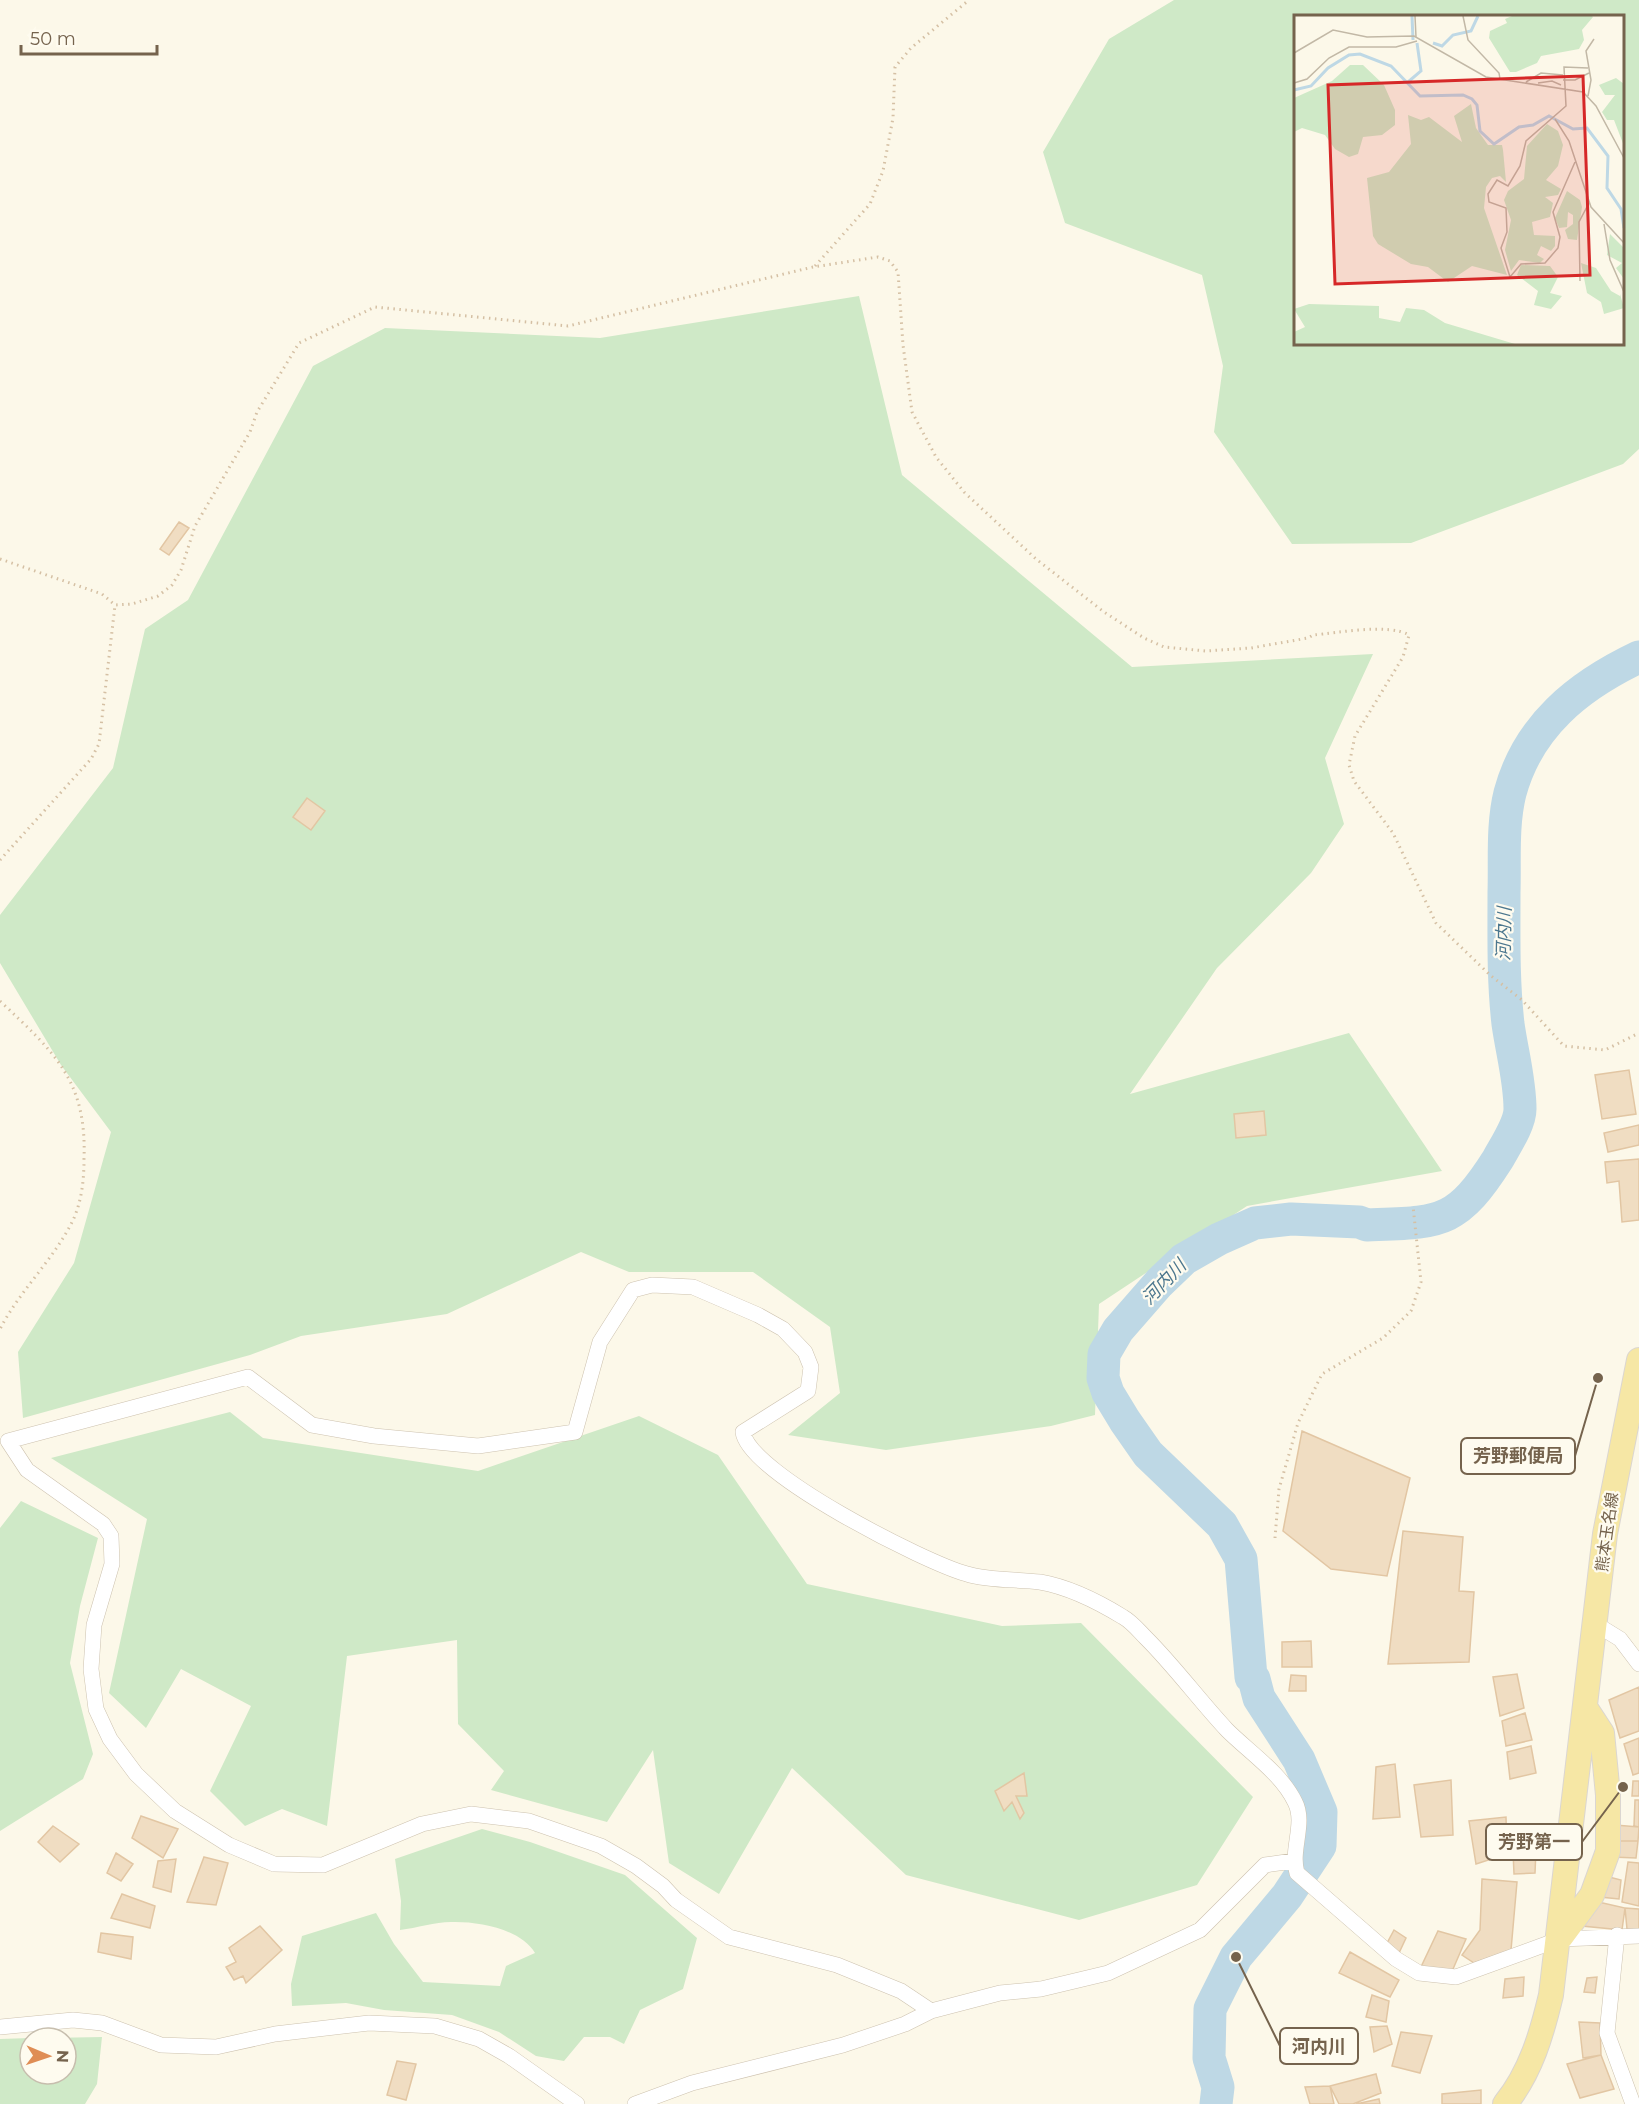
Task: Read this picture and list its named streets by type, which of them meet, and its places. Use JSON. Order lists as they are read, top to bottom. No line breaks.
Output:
{"streets":{"main road":["熊本玉名線"]},"water":["河内川"],"places":["芳野郵便局","芳野第一","河内川"],"scale_bar":"50 m","north":"right"}
